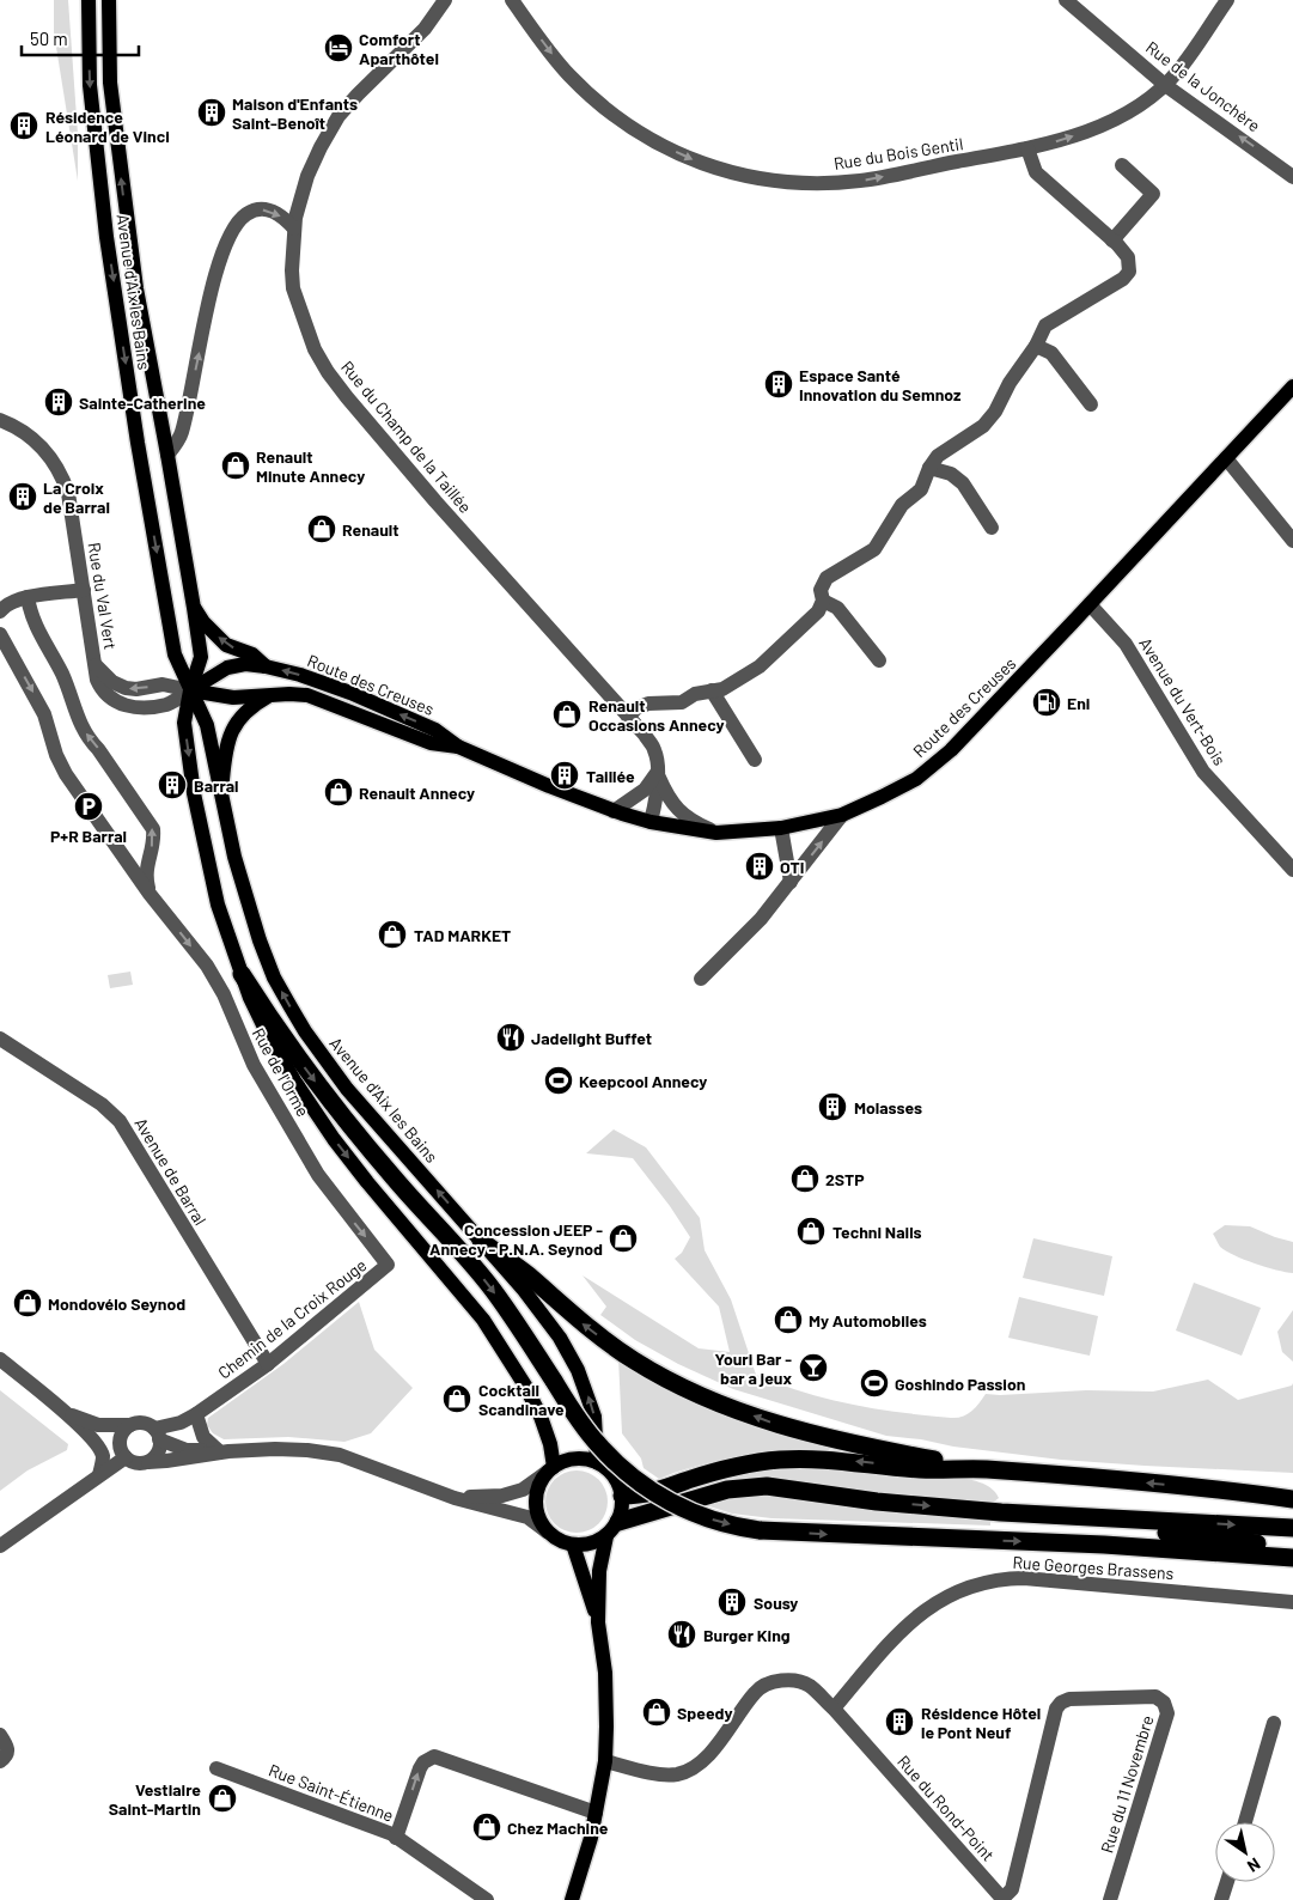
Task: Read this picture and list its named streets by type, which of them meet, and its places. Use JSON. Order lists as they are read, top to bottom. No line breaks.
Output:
{"streets":{"main road":["Avenue d'Aix les Bains","Route des Creuses"],"street":["Rue de la Jonchère","Rue du Bois Gentil","Rue du Champ de la Taillée","Rue du Val Vert","Avenue du Vert-Bois","Rue de l'Orme","Avenue de Barral","Chemin de la Croix Rouge","Rue Georges Brassens","Rue du 11 Novembre","Rue Saint-Étienne","Rue du Rond-Point"]},"crossings":[["Rue de la Jonchère","Rue du Bois Gentil"],["Avenue d'Aix les Bains","Rue du Val Vert"],["Avenue d'Aix les Bains","Route des Creuses"],["Rue du Champ de la Taillée","Route des Creuses"],["Rue du Val Vert","Route des Creuses"],["Route des Creuses","Avenue du Vert-Bois"],["Rue de l'Orme","Chemin de la Croix Rouge"],["Avenue de Barral","Chemin de la Croix Rouge"],["Rue Georges Brassens","Rue du Rond-Point"],["Rue du 11 Novembre","Rue du Rond-Point"]],"one_way":["Rue de la Jonchère","Rue du Bois Gentil"],"places":{"hotel":["Comfort Aparthôtel"],"building":["Maison d'Enfants Saint-Benoît","Résidence Léonard de Vinci","Espace Santé Innovation du Semnoz","Sainte-Catherine","La Croix de Barral","Taillée","Barral","OTI","Molasses","Sousy","Résidence Hôtel le Pont Neuf"],"shop":["Renault Minute Annecy","Renault","Renault Occasions Annecy","Renault Annecy","TAD MARKET","2STP","Techni Nails","Concession JEEP - Annecy - P.N.A. Seynod","Mondovélo Seynod","My Automobiles","Cocktail Scandinave","Speedy","Vestiaire Saint-Martin","Chez Machine"],"fuel station":["Eni"],"parking":["P+R Barral"],"restaurant":["Jadelight Buffet","Burger King"],"sports":["Keepcool Annecy","Goshindo Passion"],"bar":["Youri Bar - bar a jeux"]},"scale_bar":"50 m","north":"bottom right"}
